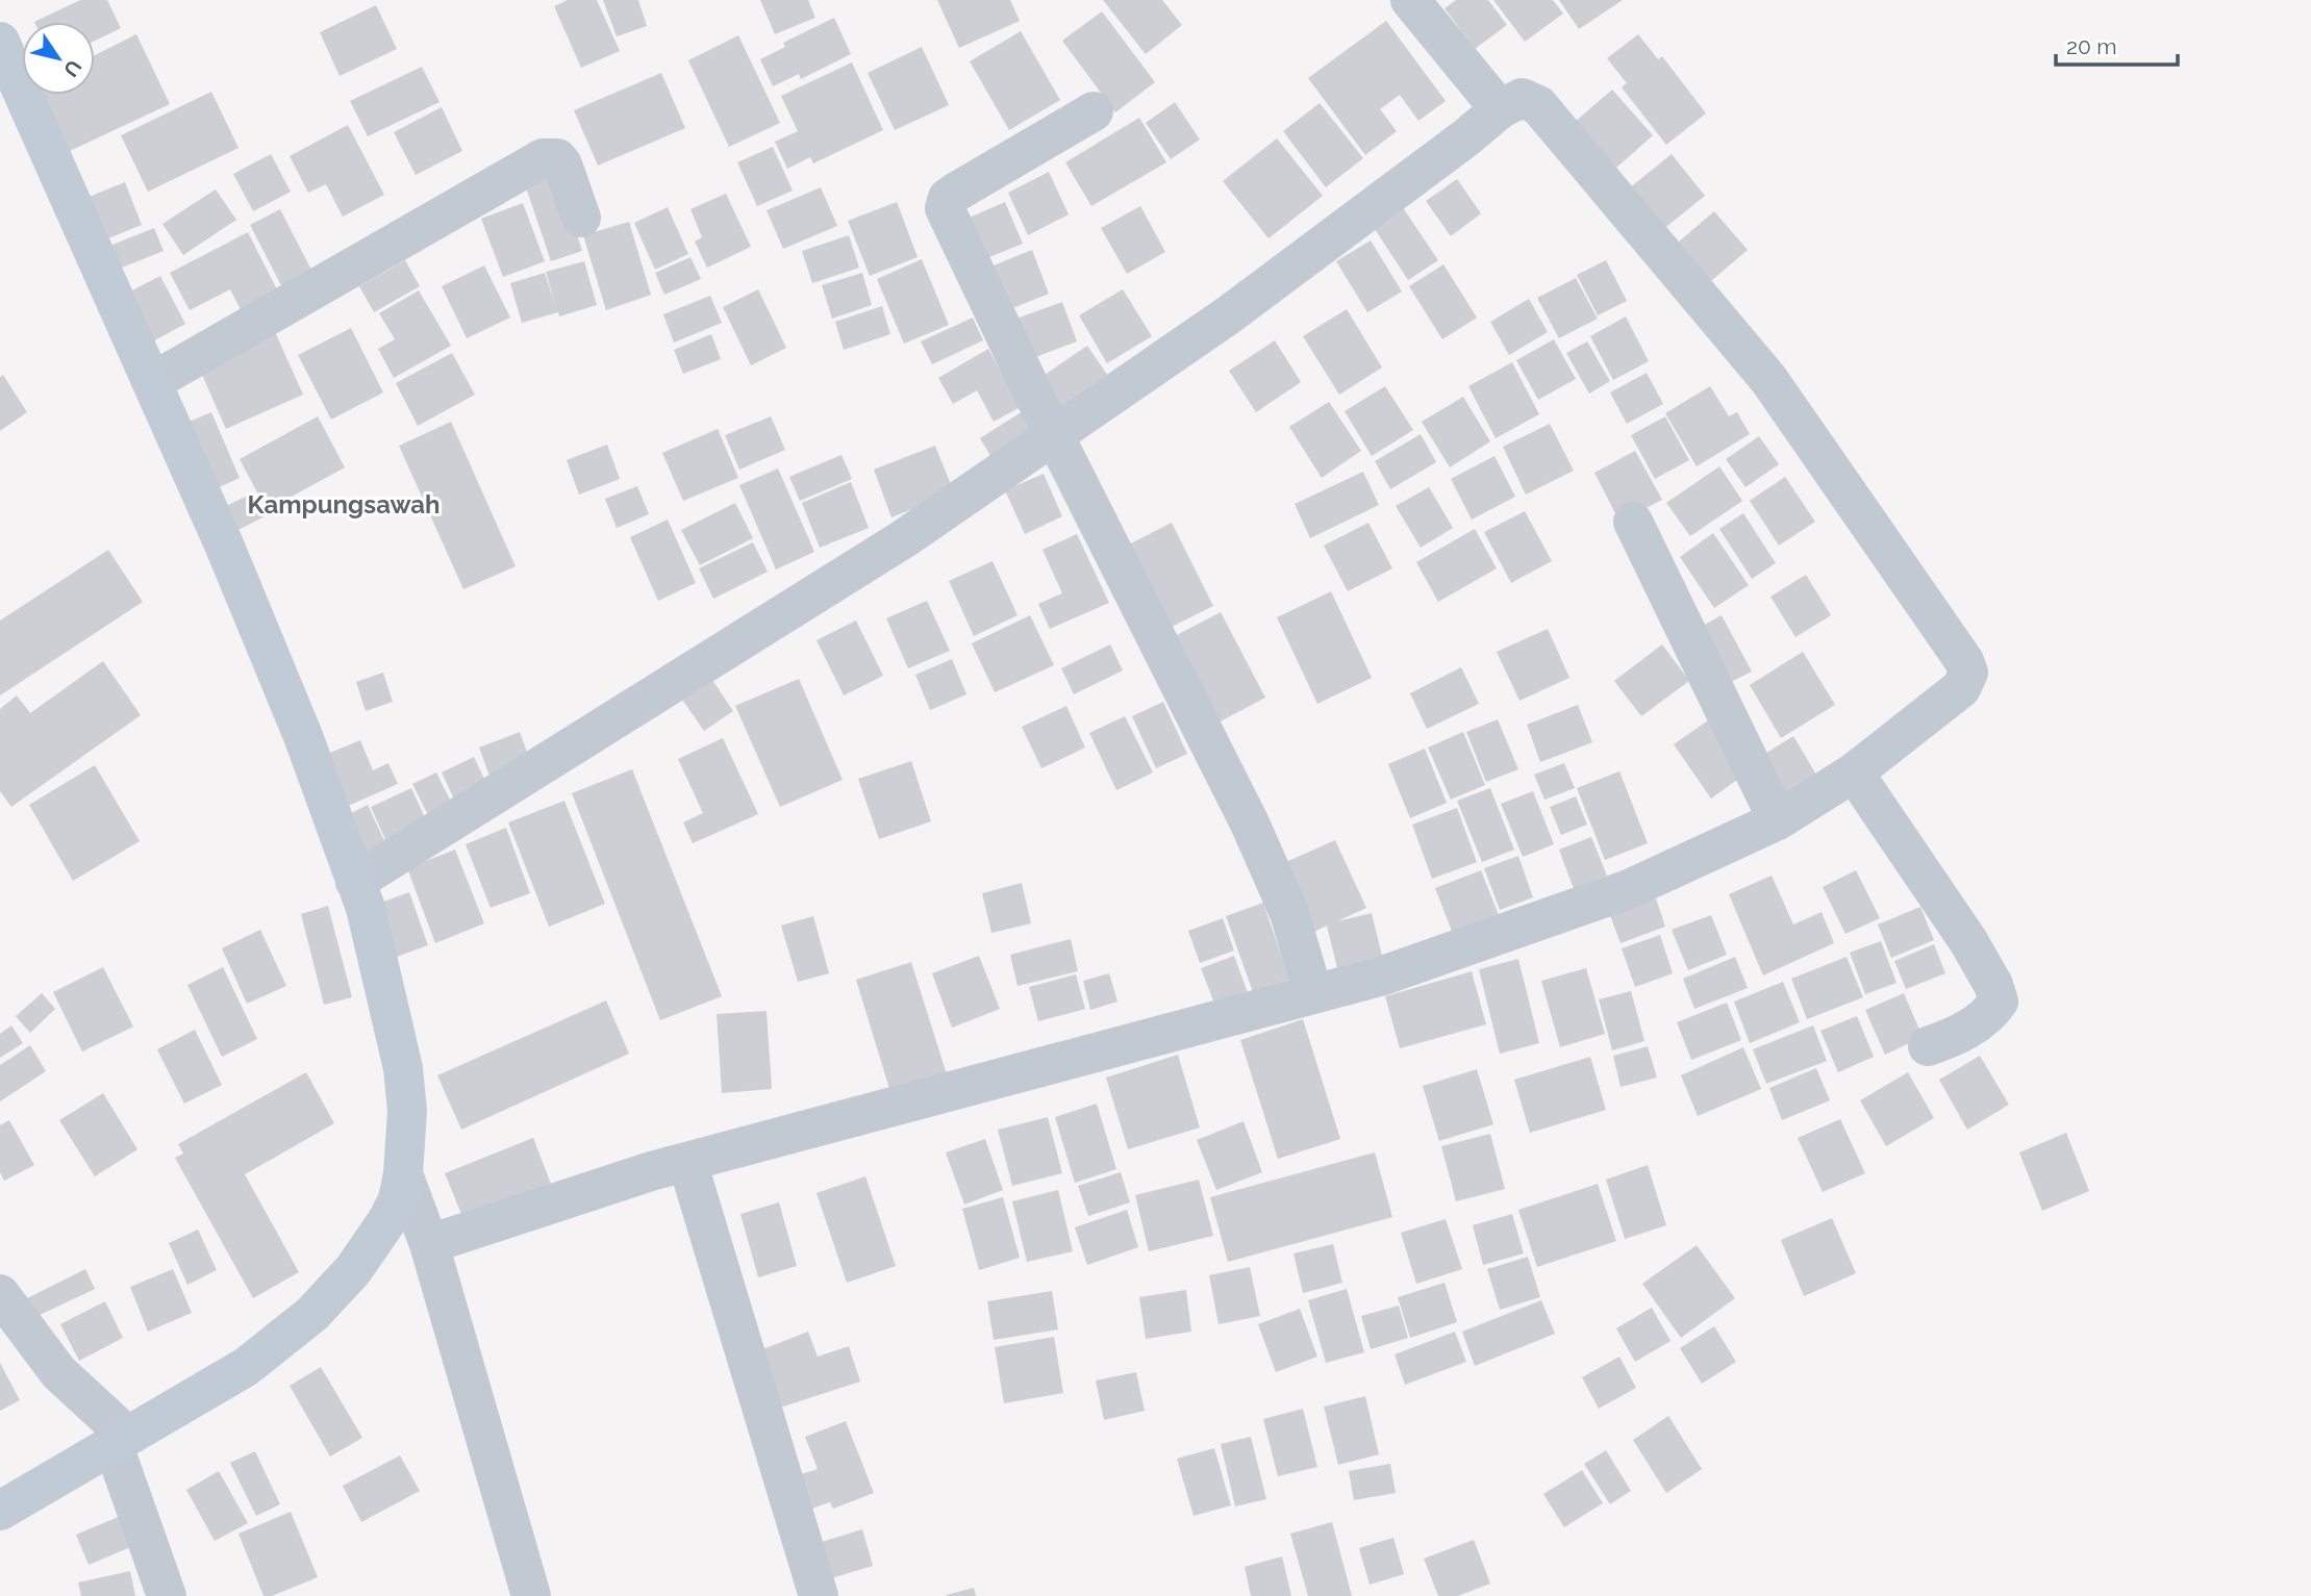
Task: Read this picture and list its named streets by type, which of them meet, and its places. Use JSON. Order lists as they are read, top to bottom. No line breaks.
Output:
{"districts":["Kampungsawah"],"scale_bar":"20 m","north":"bottom right"}
